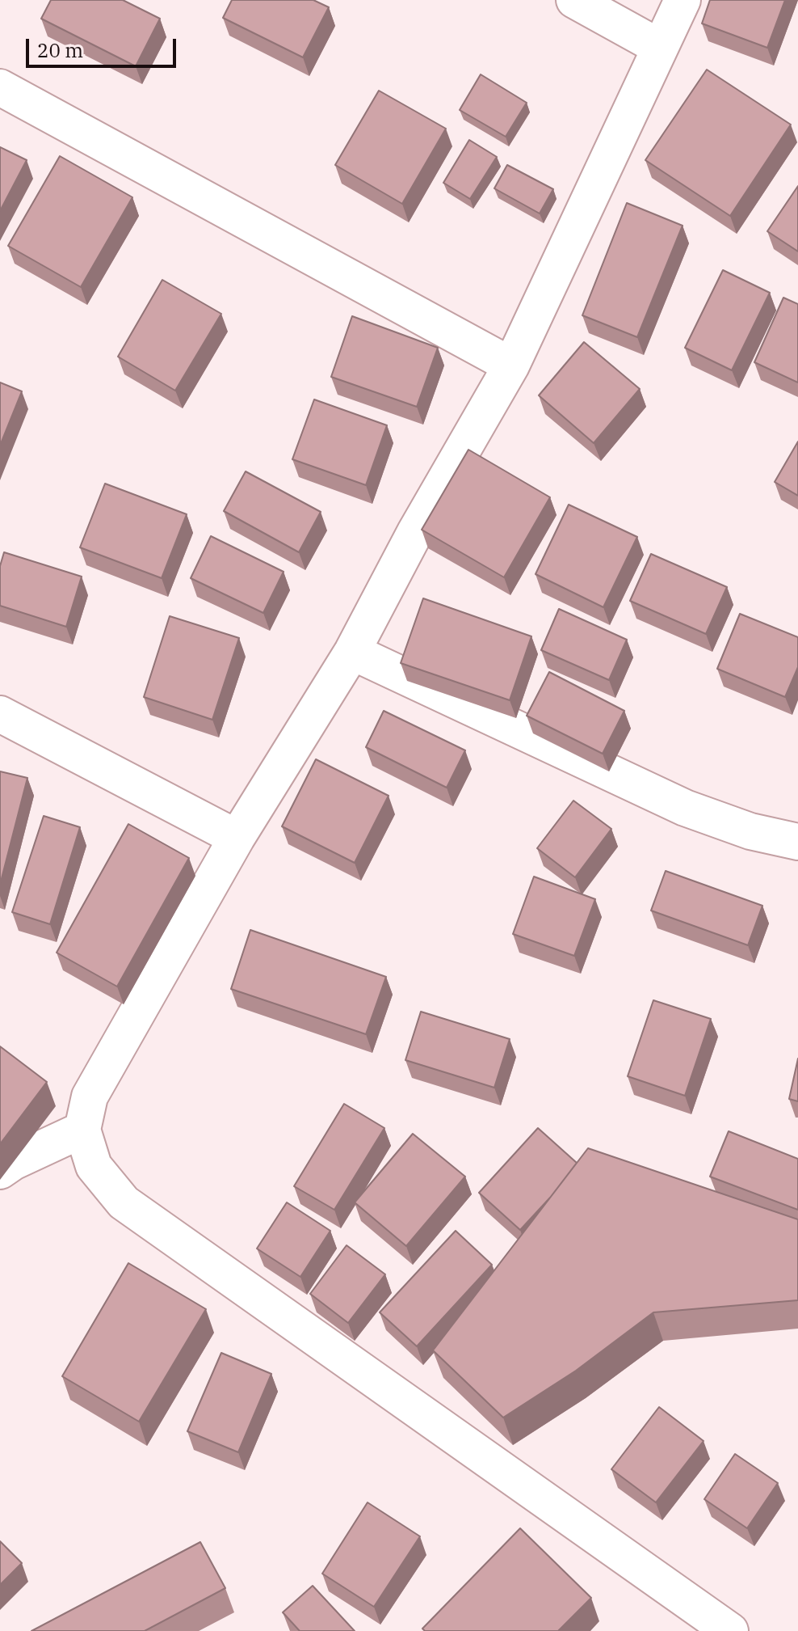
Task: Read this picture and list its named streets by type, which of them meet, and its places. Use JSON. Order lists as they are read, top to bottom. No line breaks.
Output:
{"scale_bar":"20 m"}
